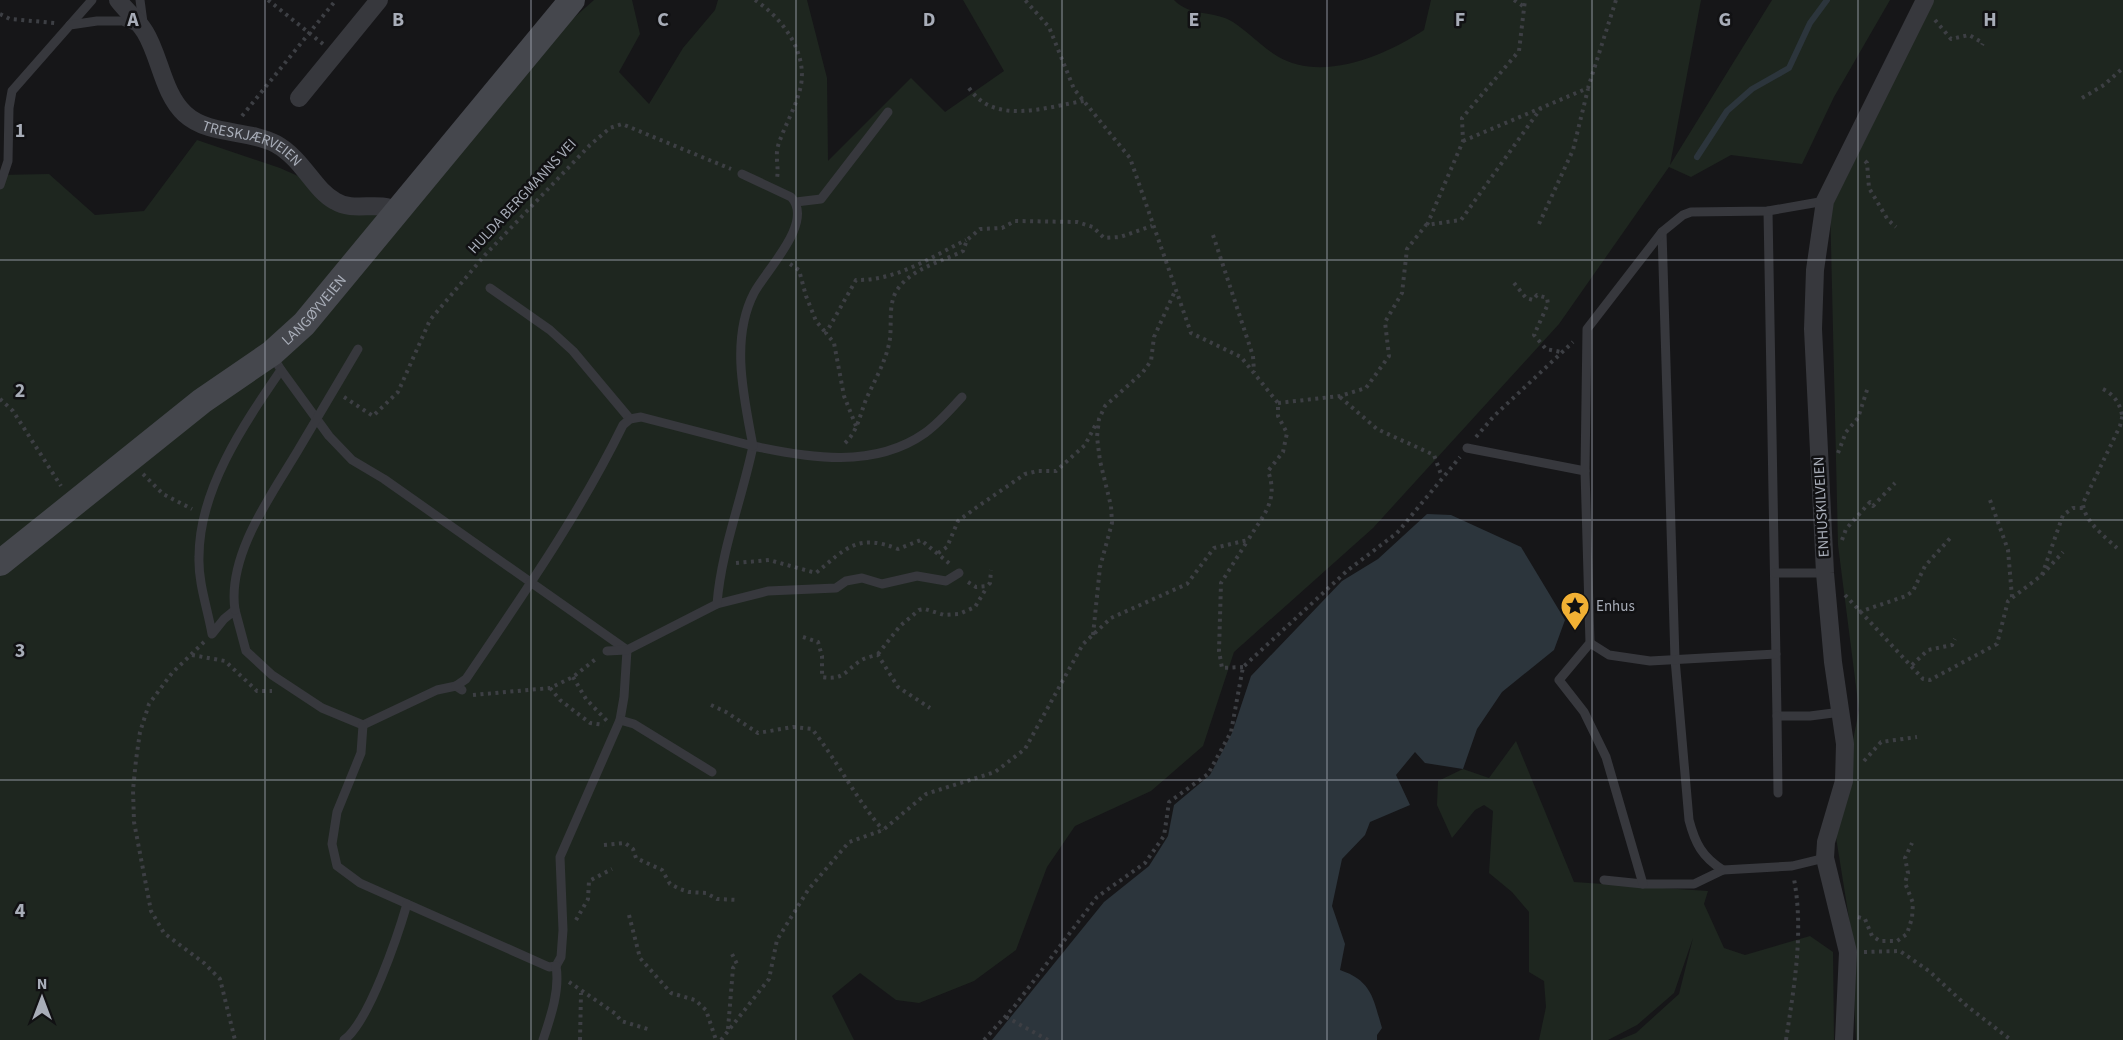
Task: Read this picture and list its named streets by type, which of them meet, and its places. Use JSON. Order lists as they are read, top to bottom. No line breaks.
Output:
{"streets":{"main road":["LANGØYVEIEN"],"street":["TRESKJÆRVEIEN","ENHUSKILVEIEN"],"path":["HULDA BERGMANNS VEI"]},"crossings":[["TRESKJÆRVEIEN","LANGØYVEIEN"]],"places":{"place":["Enhus"]},"north":"top","grid":{"columns":["A","B","C","D","E","F","G","H"],"rows":["1","2","3","4"]}}
